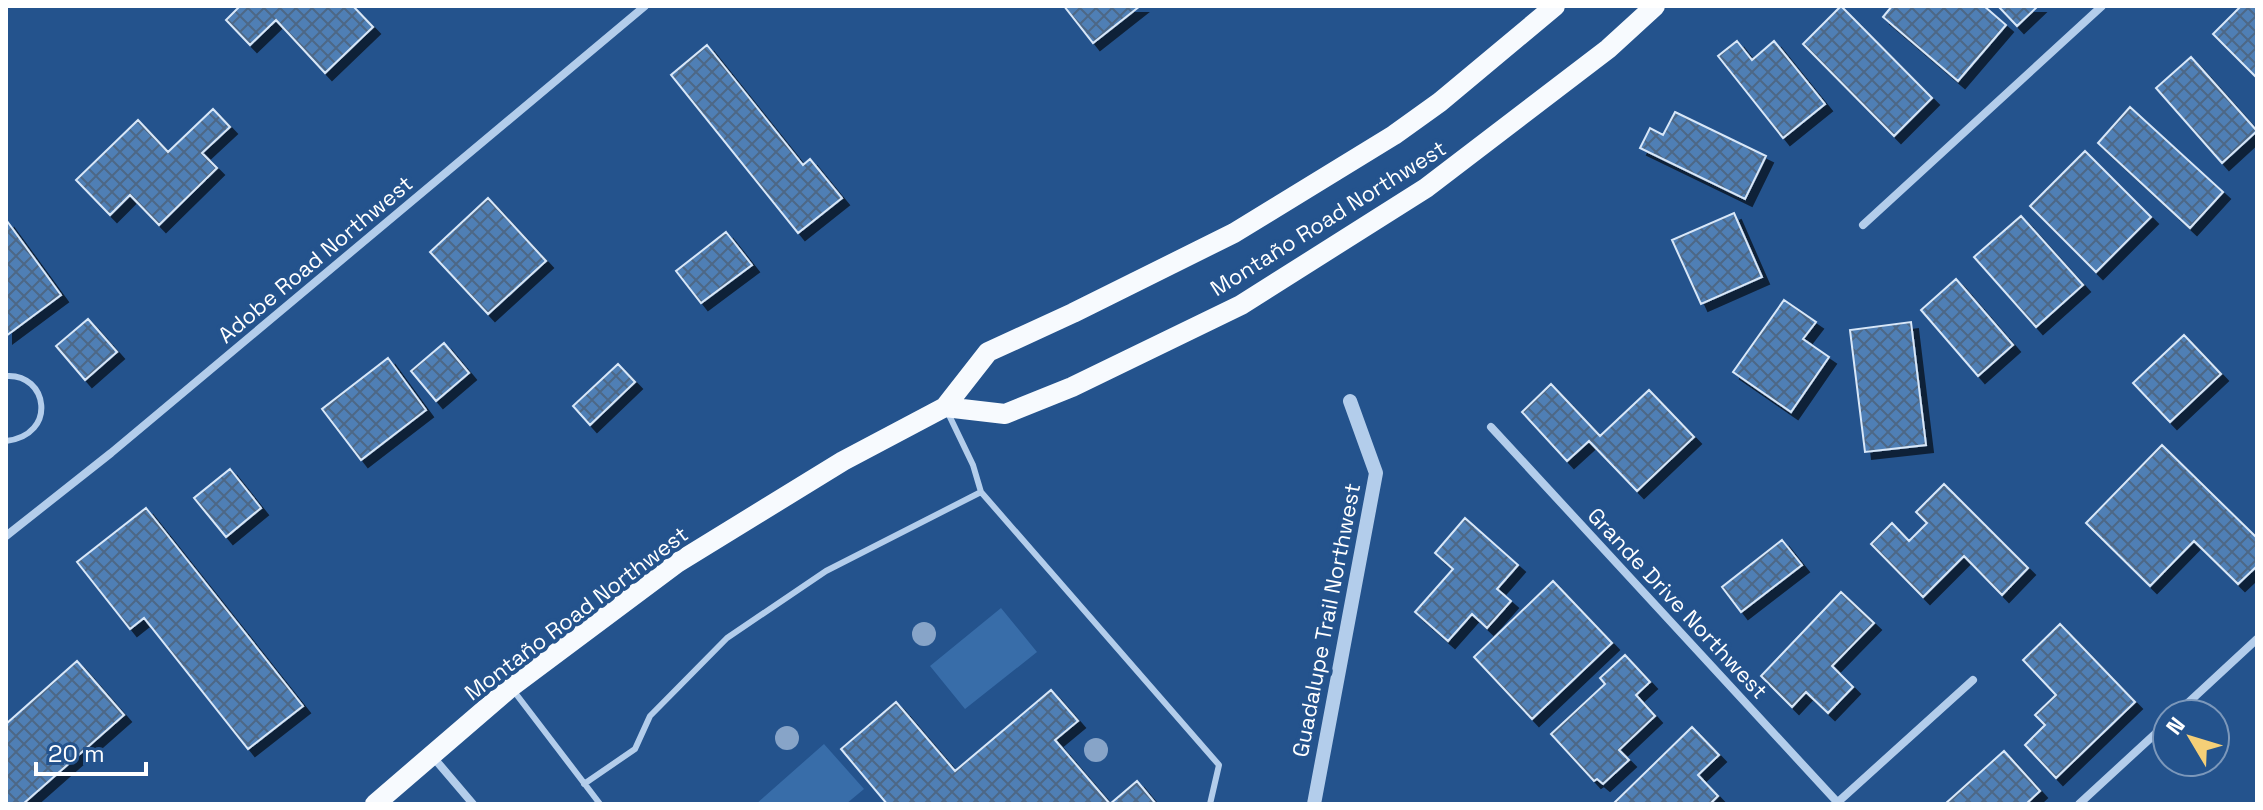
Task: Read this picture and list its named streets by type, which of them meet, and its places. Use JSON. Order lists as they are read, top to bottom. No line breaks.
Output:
{"streets":{"main road":["Montaño Road Northwest"],"street":["Adobe Road Northwest","Grande Drive Northwest","Guadalupe Trail Northwest"]},"scale_bar":"20 m","north":"top left"}
